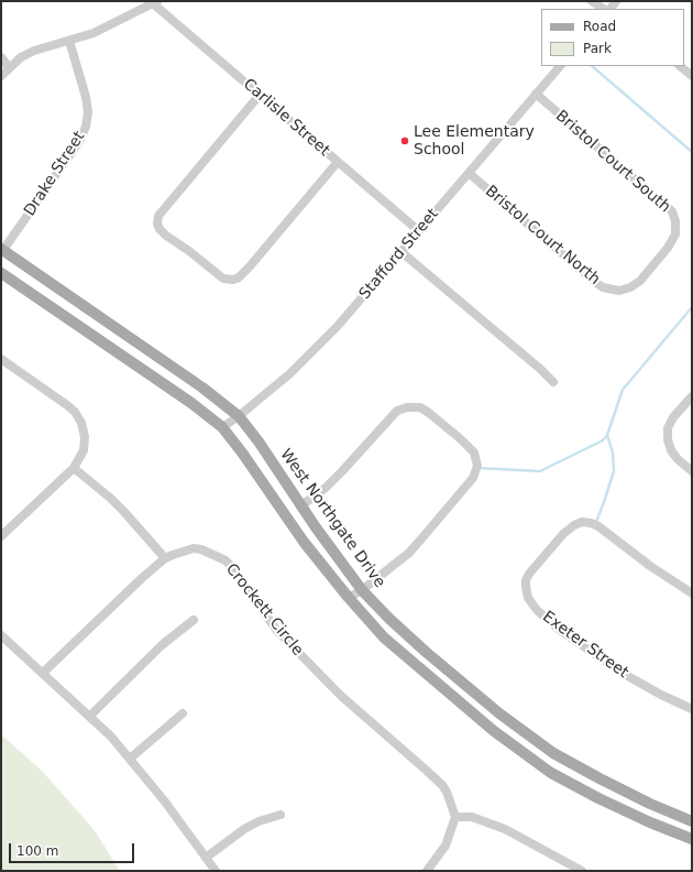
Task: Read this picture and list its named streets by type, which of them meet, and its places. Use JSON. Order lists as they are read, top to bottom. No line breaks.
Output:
{"streets":{"main road":["West Northgate Drive"],"street":["Carlisle Street","Bristol Court South","Drake Street","Bristol Court North","Stafford Street","Crockett Circle","Exeter Street"]},"crossings":[["Carlisle Street","Stafford Street"],["Bristol Court South","Bristol Court North"],["Bristol Court South","Stafford Street"],["Drake Street","West Northgate Drive"],["Bristol Court North","Stafford Street"],["Stafford Street","West Northgate Drive"]],"places":["Lee Elementary School"],"legend":["Road","Park"],"scale_bar":"100 m"}
